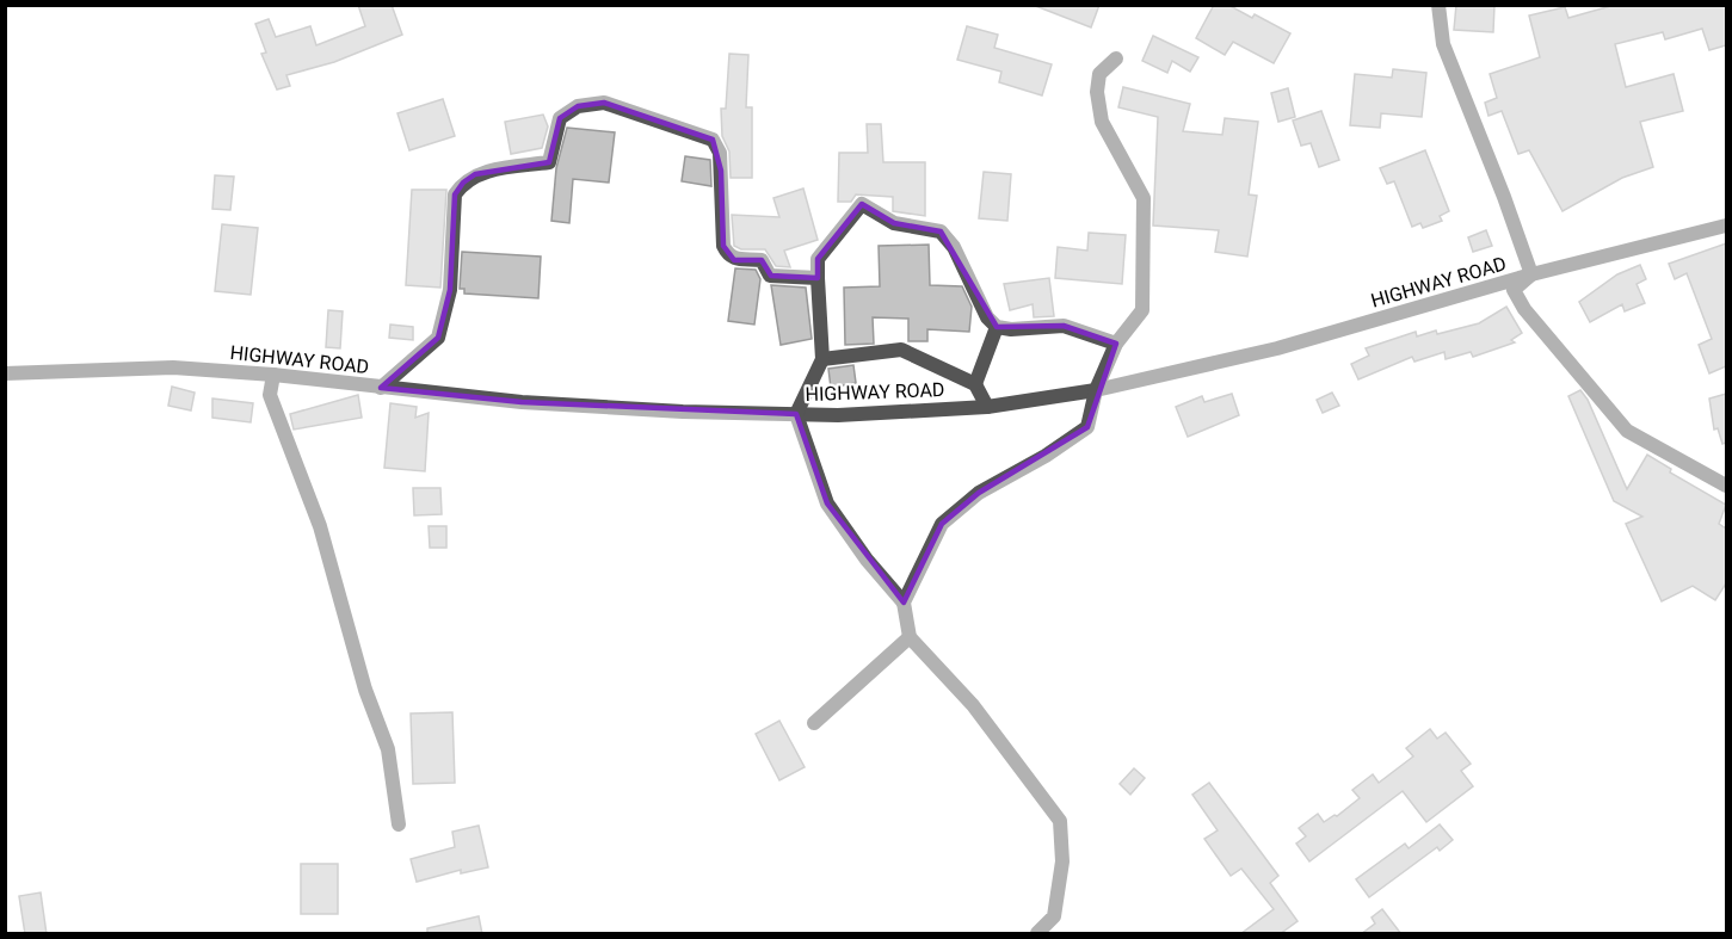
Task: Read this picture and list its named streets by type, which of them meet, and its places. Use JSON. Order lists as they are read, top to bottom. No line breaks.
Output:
{"streets":{"street":["HIGHWAY ROAD"]}}
